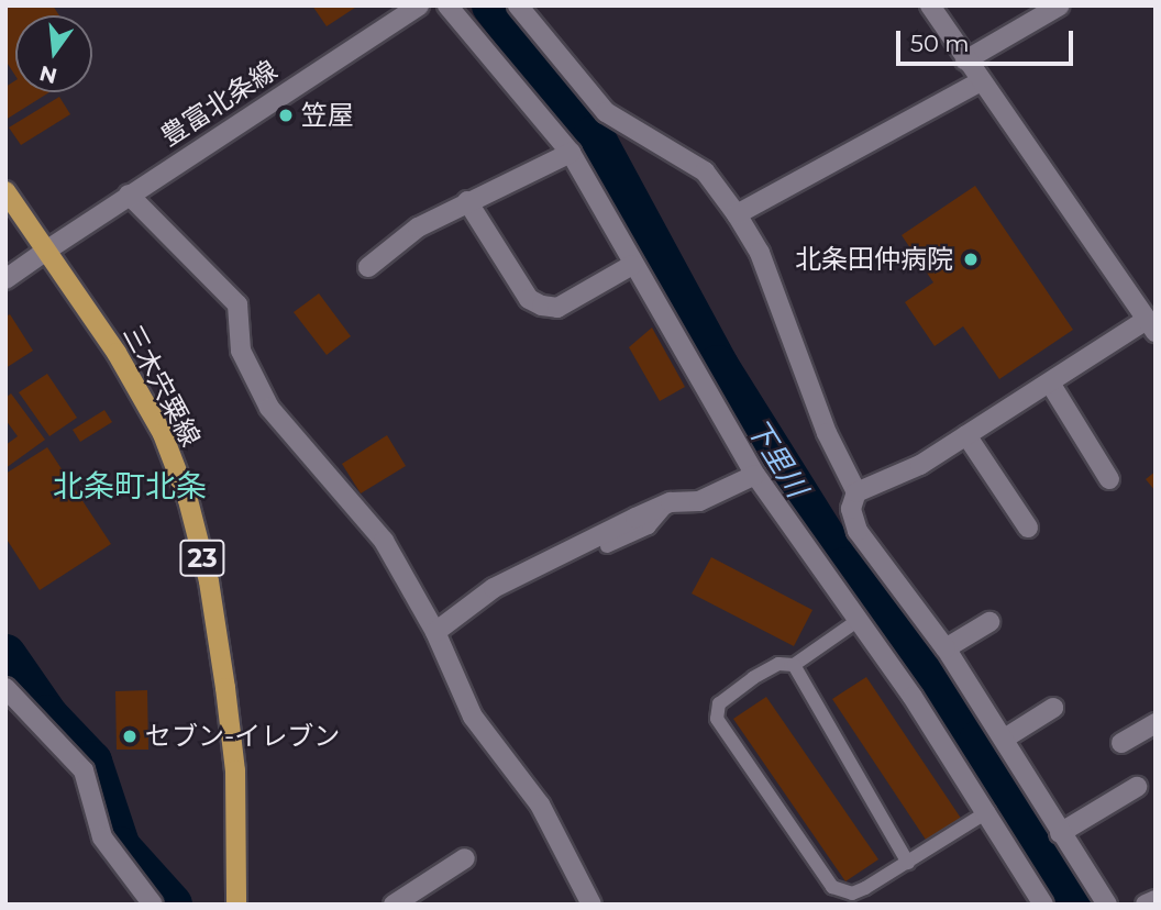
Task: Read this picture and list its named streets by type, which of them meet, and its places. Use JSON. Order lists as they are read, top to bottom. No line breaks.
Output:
{"streets":{"main road":["三木宍粟線","23"],"street":["豊富北条線"]},"crossings":[["豊富北条線","三木宍粟線"]],"districts":["北条町北条"],"water":["下里川"],"places":["笠屋","北条田仲病院","セブン-イレブン"],"scale_bar":"50 m","north":"bottom"}
